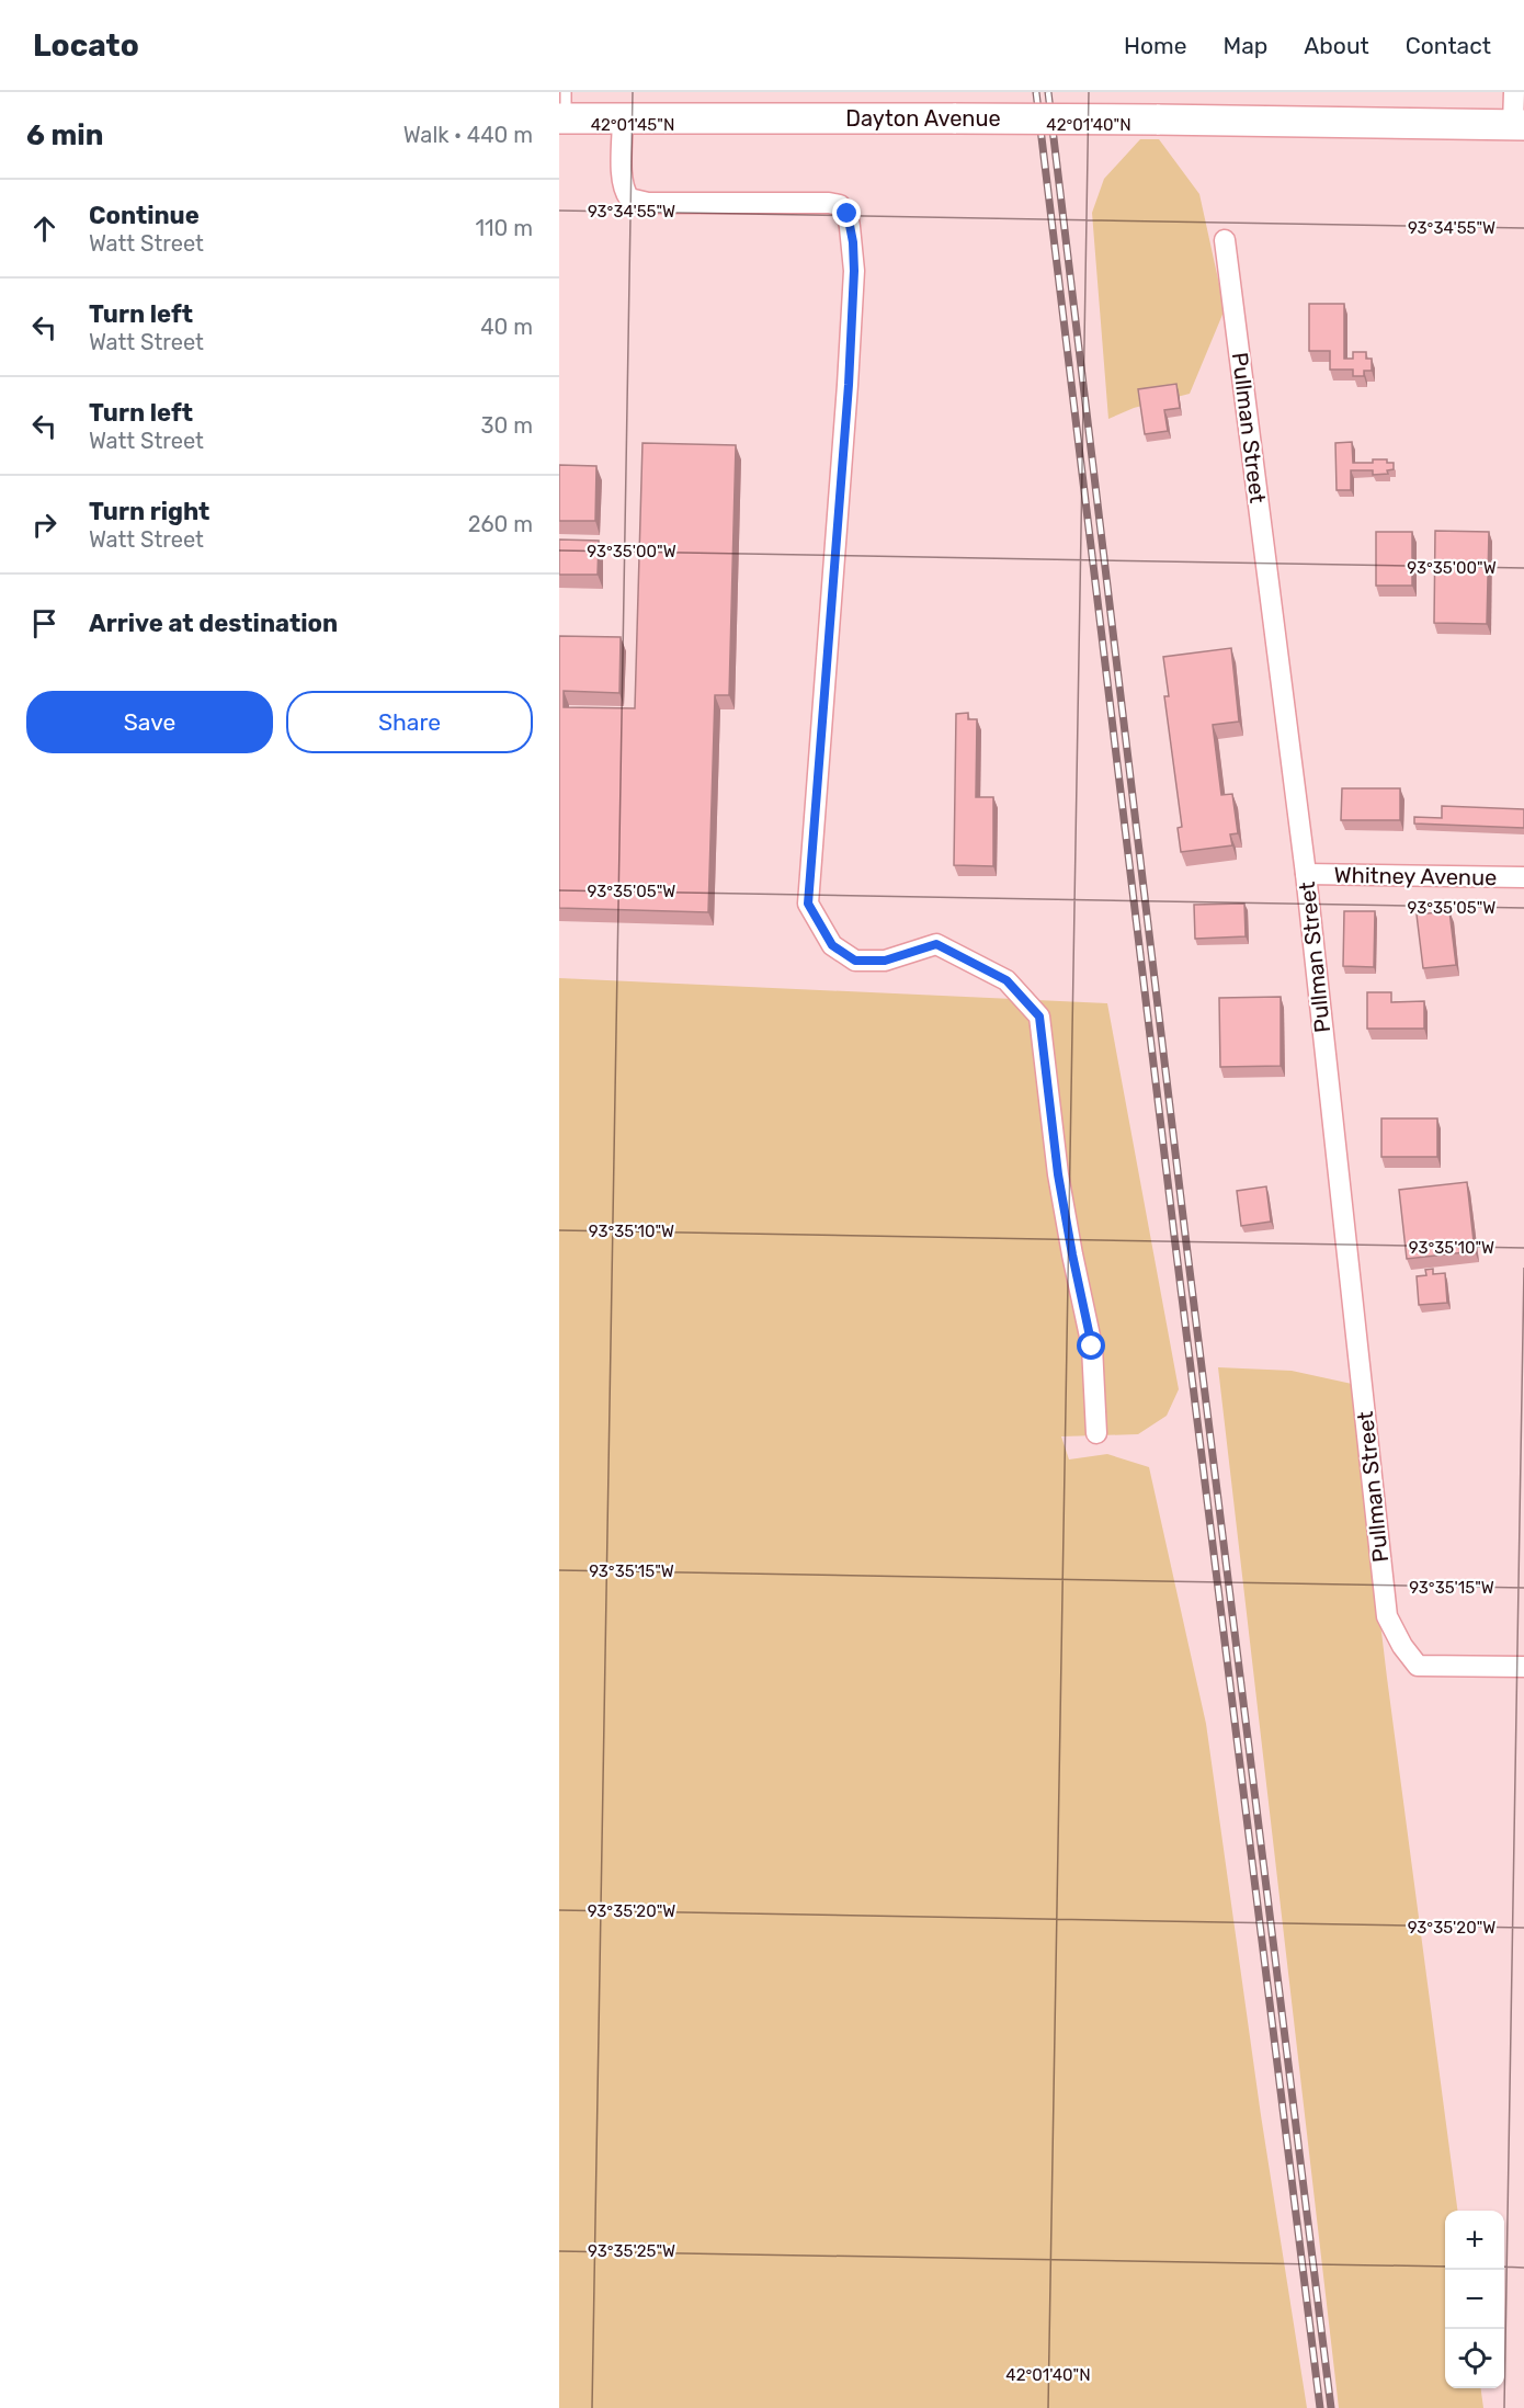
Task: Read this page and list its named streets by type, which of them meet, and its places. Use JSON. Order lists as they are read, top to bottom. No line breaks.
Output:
{"streets":{"main road":["Dayton Avenue"],"street":["Pullman Street","Whitney Avenue"]},"crossings":[["Pullman Street","Whitney Avenue"]],"page":{"header":"Locato","nav":["Home","Map","About","Contact"],"heading":["6 min","Walk · 440 m"],"list":[["Continue","Watt Street","110 m"],["Turn left","Watt Street","40 m"],["Turn left","Watt Street","30 m"],["Turn right","Watt Street","260 m"],"Arrive at destination"],"buttons":["Save","Share"],"map_buttons":["+","−"]},"coordinates":["42°01'45\"N","42°01'40\"N","93°34'55\"W","93°35'00\"W","93°35'05\"W","93°35'10\"W","93°35'15\"W","93°35'20\"W","93°35'25\"W"]}
